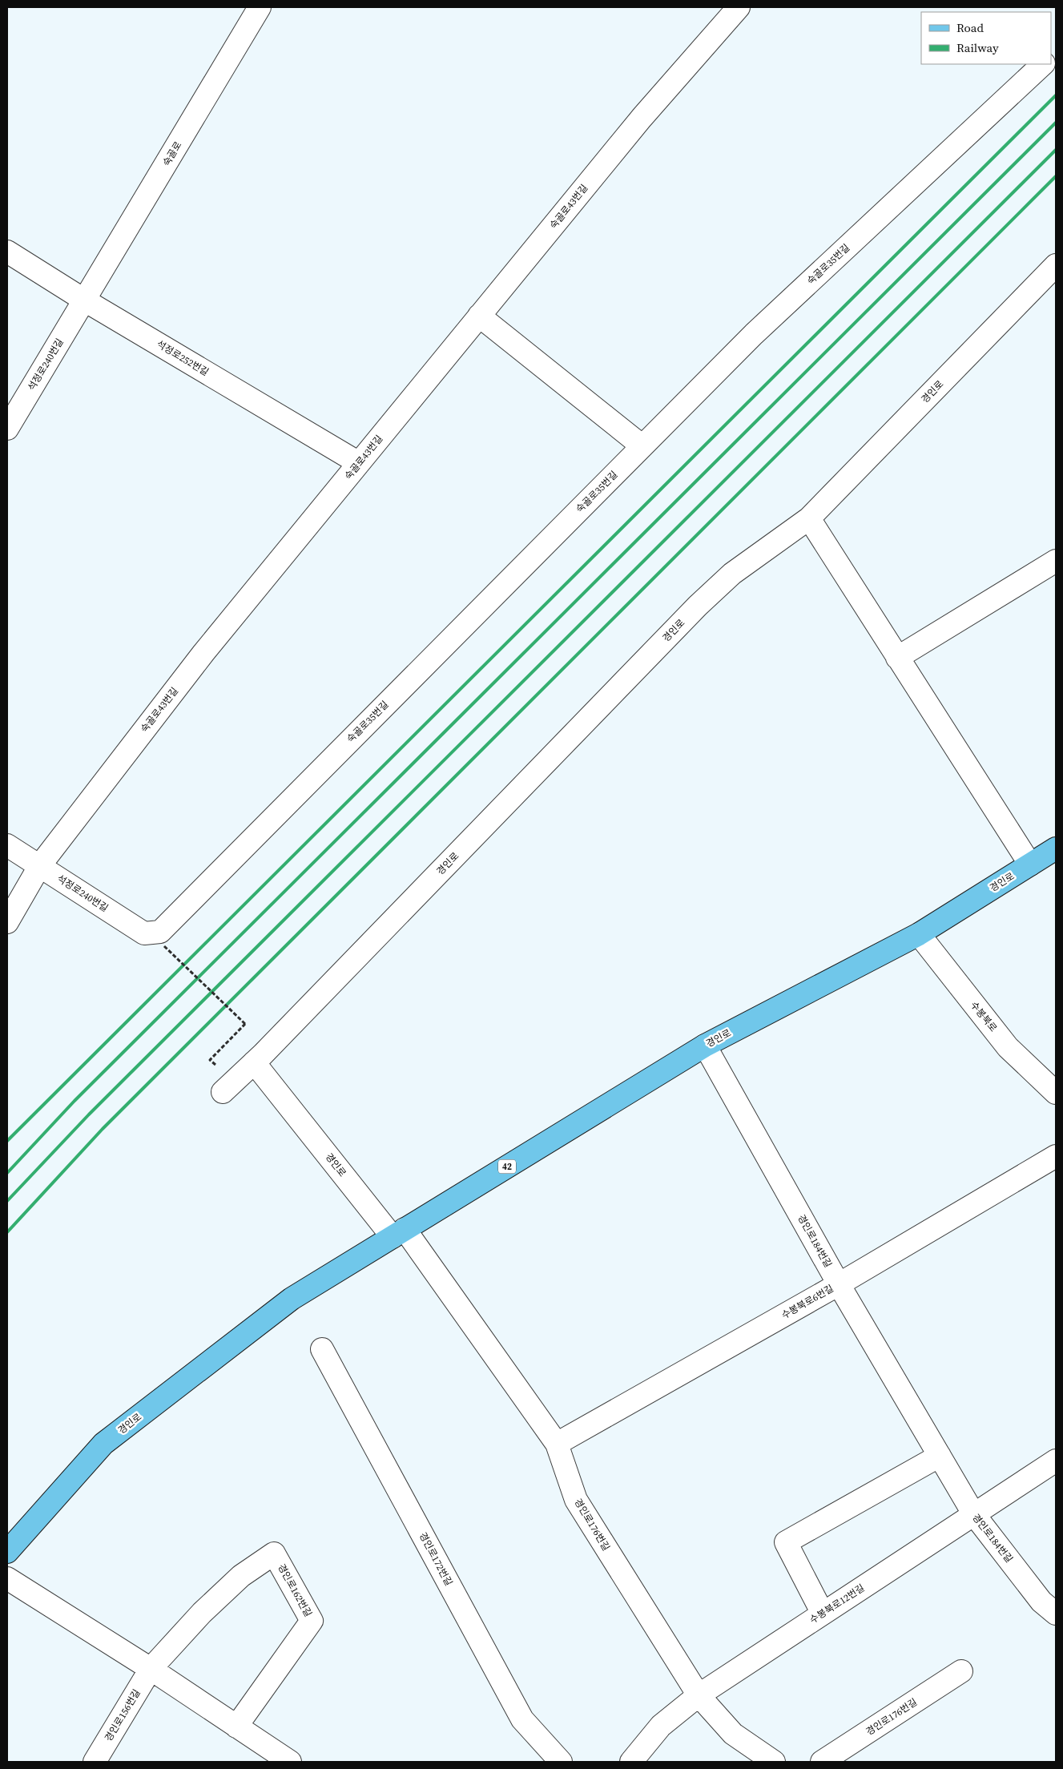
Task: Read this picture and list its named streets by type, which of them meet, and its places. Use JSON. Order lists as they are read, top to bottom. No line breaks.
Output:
{"streets":{"main road":["경인로","42"],"street":["숙골로","숙골로43번길","숙골로35번길","석정로252번길","석정로240번길","수봉북로","경인로184번길","수봉북로6번길","경인로176번길","경인로172번길","경인로162번길","수봉북로12번길","경인로156번길"]},"crossings":[["숙골로","석정로252번길"],["숙골로","석정로240번길"],["숙골로43번길","석정로252번길"],["숙골로43번길","석정로240번길"],["숙골로35번길","석정로240번길"],["석정로252번길","석정로240번길"],["경인로","수봉북로"],["경인로","경인로184번길"],["경인로","경인로176번길"],["경인로184번길","수봉북로6번길"],["경인로184번길","수봉북로12번길"],["수봉북로6번길","경인로176번길"],["경인로176번길","수봉북로12번길"],["경인로162번길","경인로156번길"]],"legend":["Road","Railway"]}
